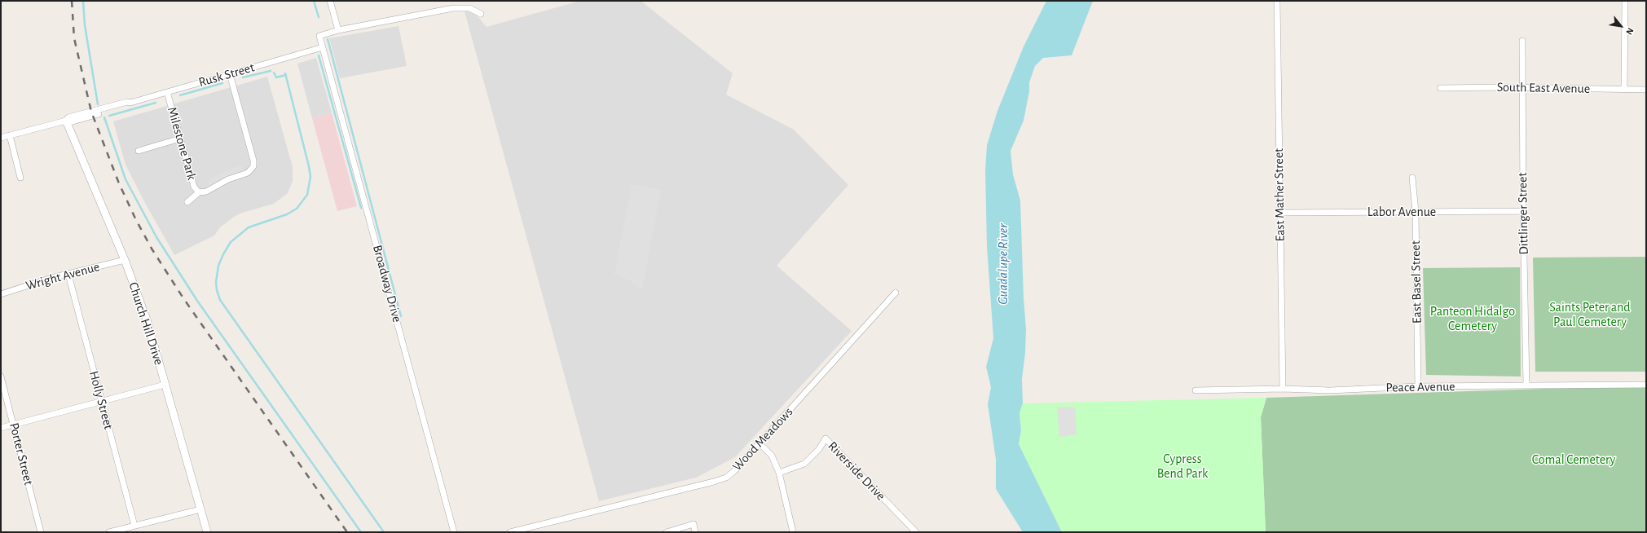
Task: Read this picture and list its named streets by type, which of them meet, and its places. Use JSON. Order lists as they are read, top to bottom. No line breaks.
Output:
{"streets":{"street":["Rusk Street","South East Avenue","Milestone Park","East Mather Street","Labor Avenue","Dittlinger Street","Wright Avenue","East Basel Street","Broadway Drive","Church Hill Drive","Peace Avenue","Holly Street","Wood Meadows","Porter Street","Riverside Drive"]},"crossings":[["Rusk Street","Milestone Park"],["Rusk Street","Broadway Drive"],["Rusk Street","Church Hill Drive"],["South East Avenue","Dittlinger Street"],["East Mather Street","Labor Avenue"],["East Mather Street","Peace Avenue"],["Labor Avenue","Dittlinger Street"],["Labor Avenue","East Basel Street"],["Dittlinger Street","Peace Avenue"],["Wright Avenue","Church Hill Drive"],["Wright Avenue","Holly Street"],["East Basel Street","Peace Avenue"]],"water":["Guadalupe River"],"parks":["Saints Peter and Paul Cemetery","Panteon Hidalgo Cemetery","Cypress Bend Park","Comal Cemetery"],"north":"bottom right"}
